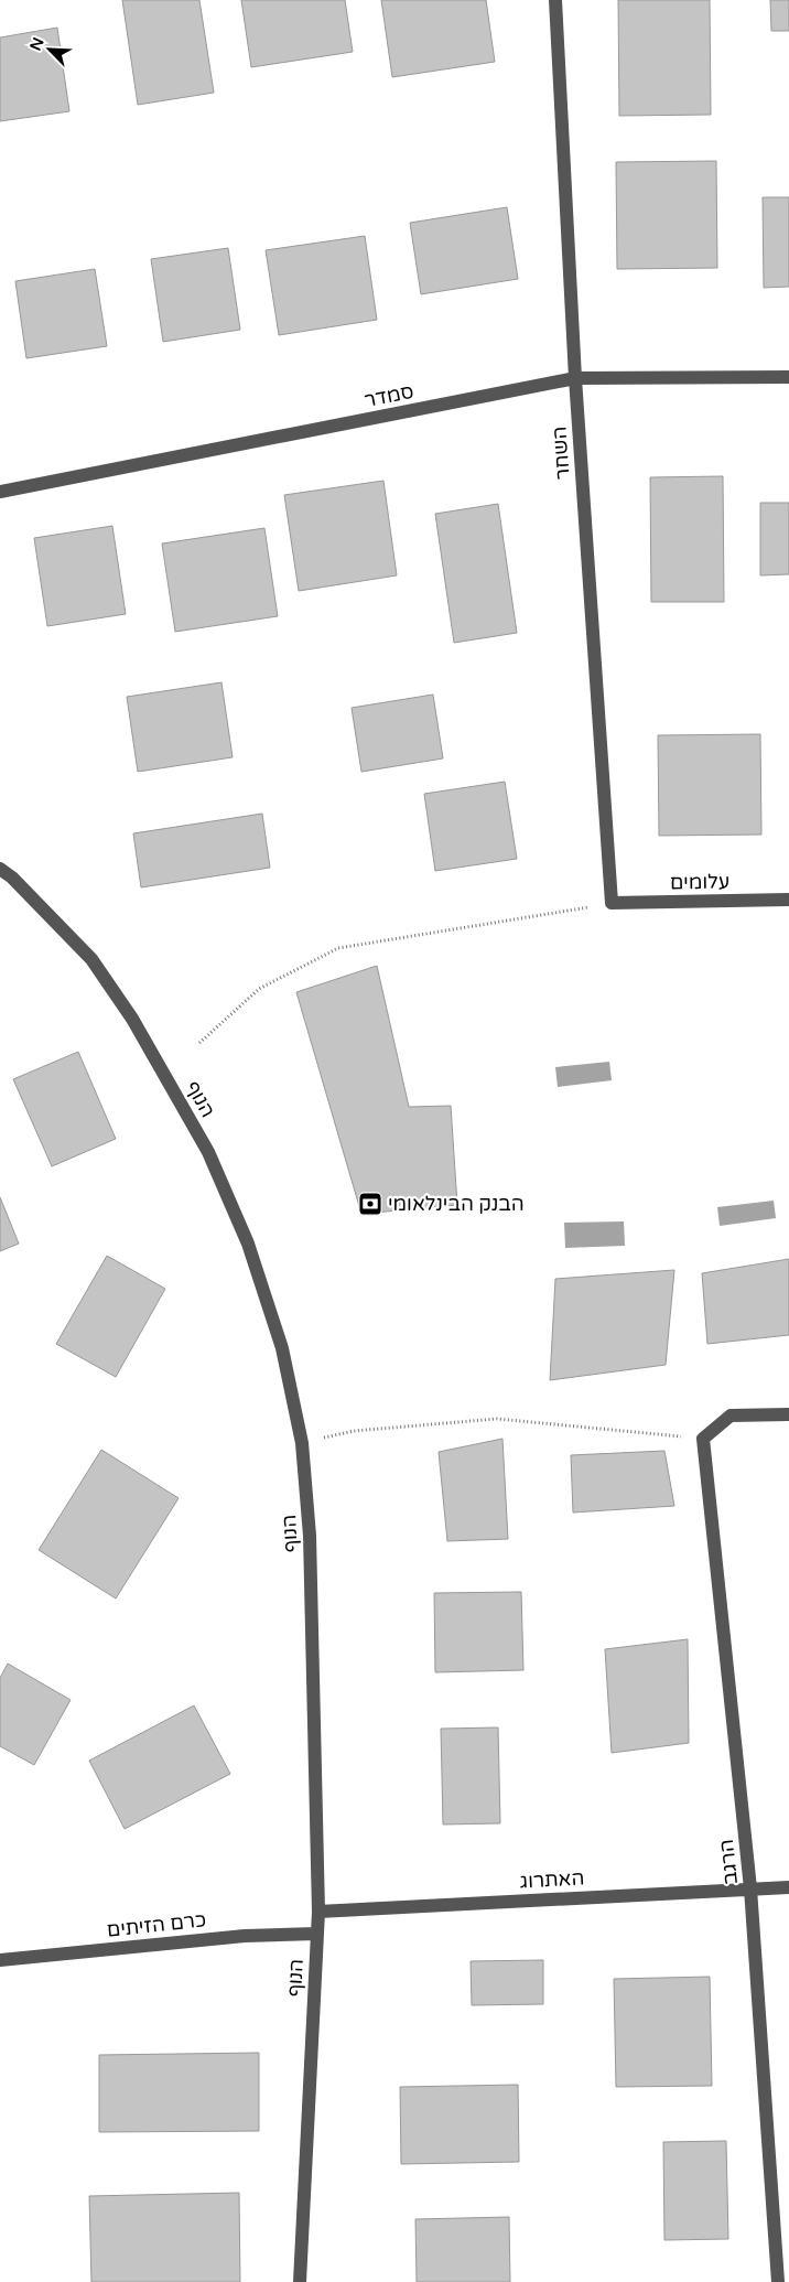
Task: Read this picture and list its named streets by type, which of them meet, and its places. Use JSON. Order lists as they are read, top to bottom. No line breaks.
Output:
{"streets":{"street":["סמדר","השחר","עלומים","הנוף","הרגב","האתרוג","כרם הזיתים"]},"crossings":[["סמדר","השחר"],["השחר","עלומים"],["הנוף","האתרוג"],["הנוף","כרם הזיתים"],["הרגב","האתרוג"]],"places":{"bank":["הבנק הבינלאומי"]},"north":"top left"}
